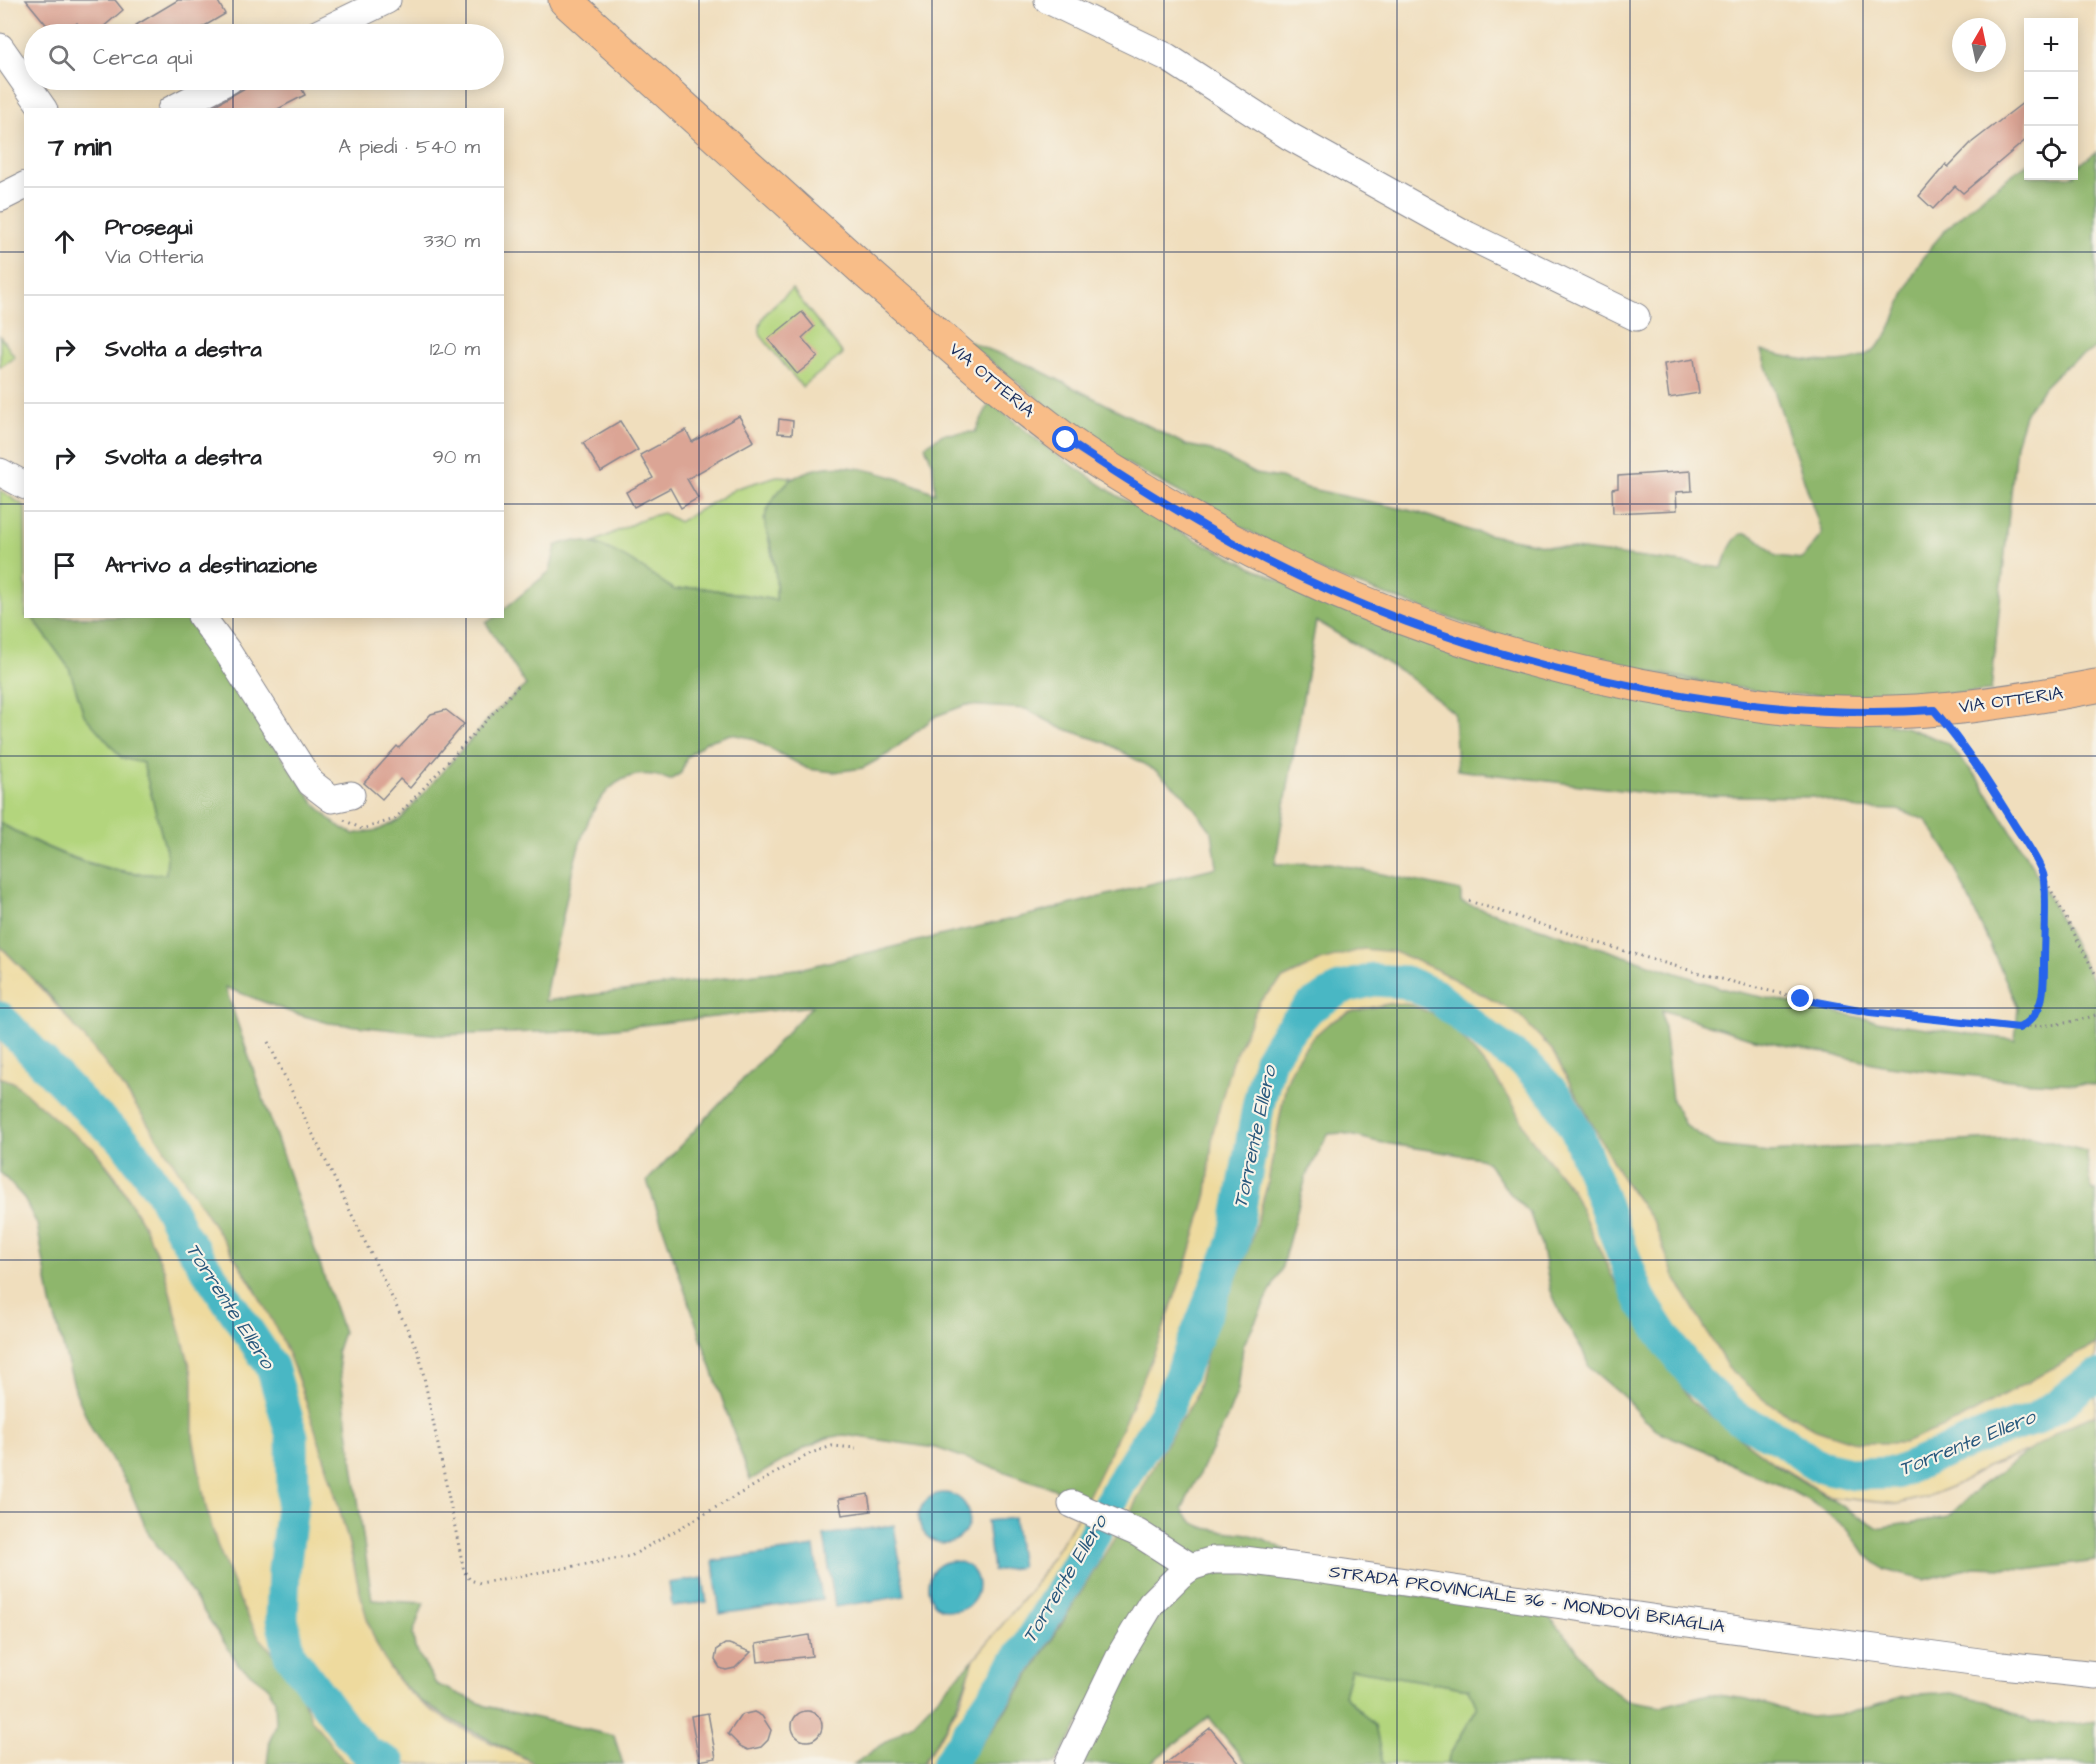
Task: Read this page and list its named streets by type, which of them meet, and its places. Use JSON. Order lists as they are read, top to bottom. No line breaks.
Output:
{"streets":{"main road":["VIA OTTERIA"],"street":["STRADA PROVINCIALE 36 - MONDOVÌ BRIAGLIA"]},"water":["Torrente Ellero"],"north":"top","page":{"map_buttons":["+","−"],"search":"Cerca qui","heading":["7 min","A piedi · 540 m"],"list":[["Prosegui","Via Otteria","330 m"],["Svolta a destra","120 m"],["Svolta a destra","90 m"],"Arrivo a destinazione"]}}
